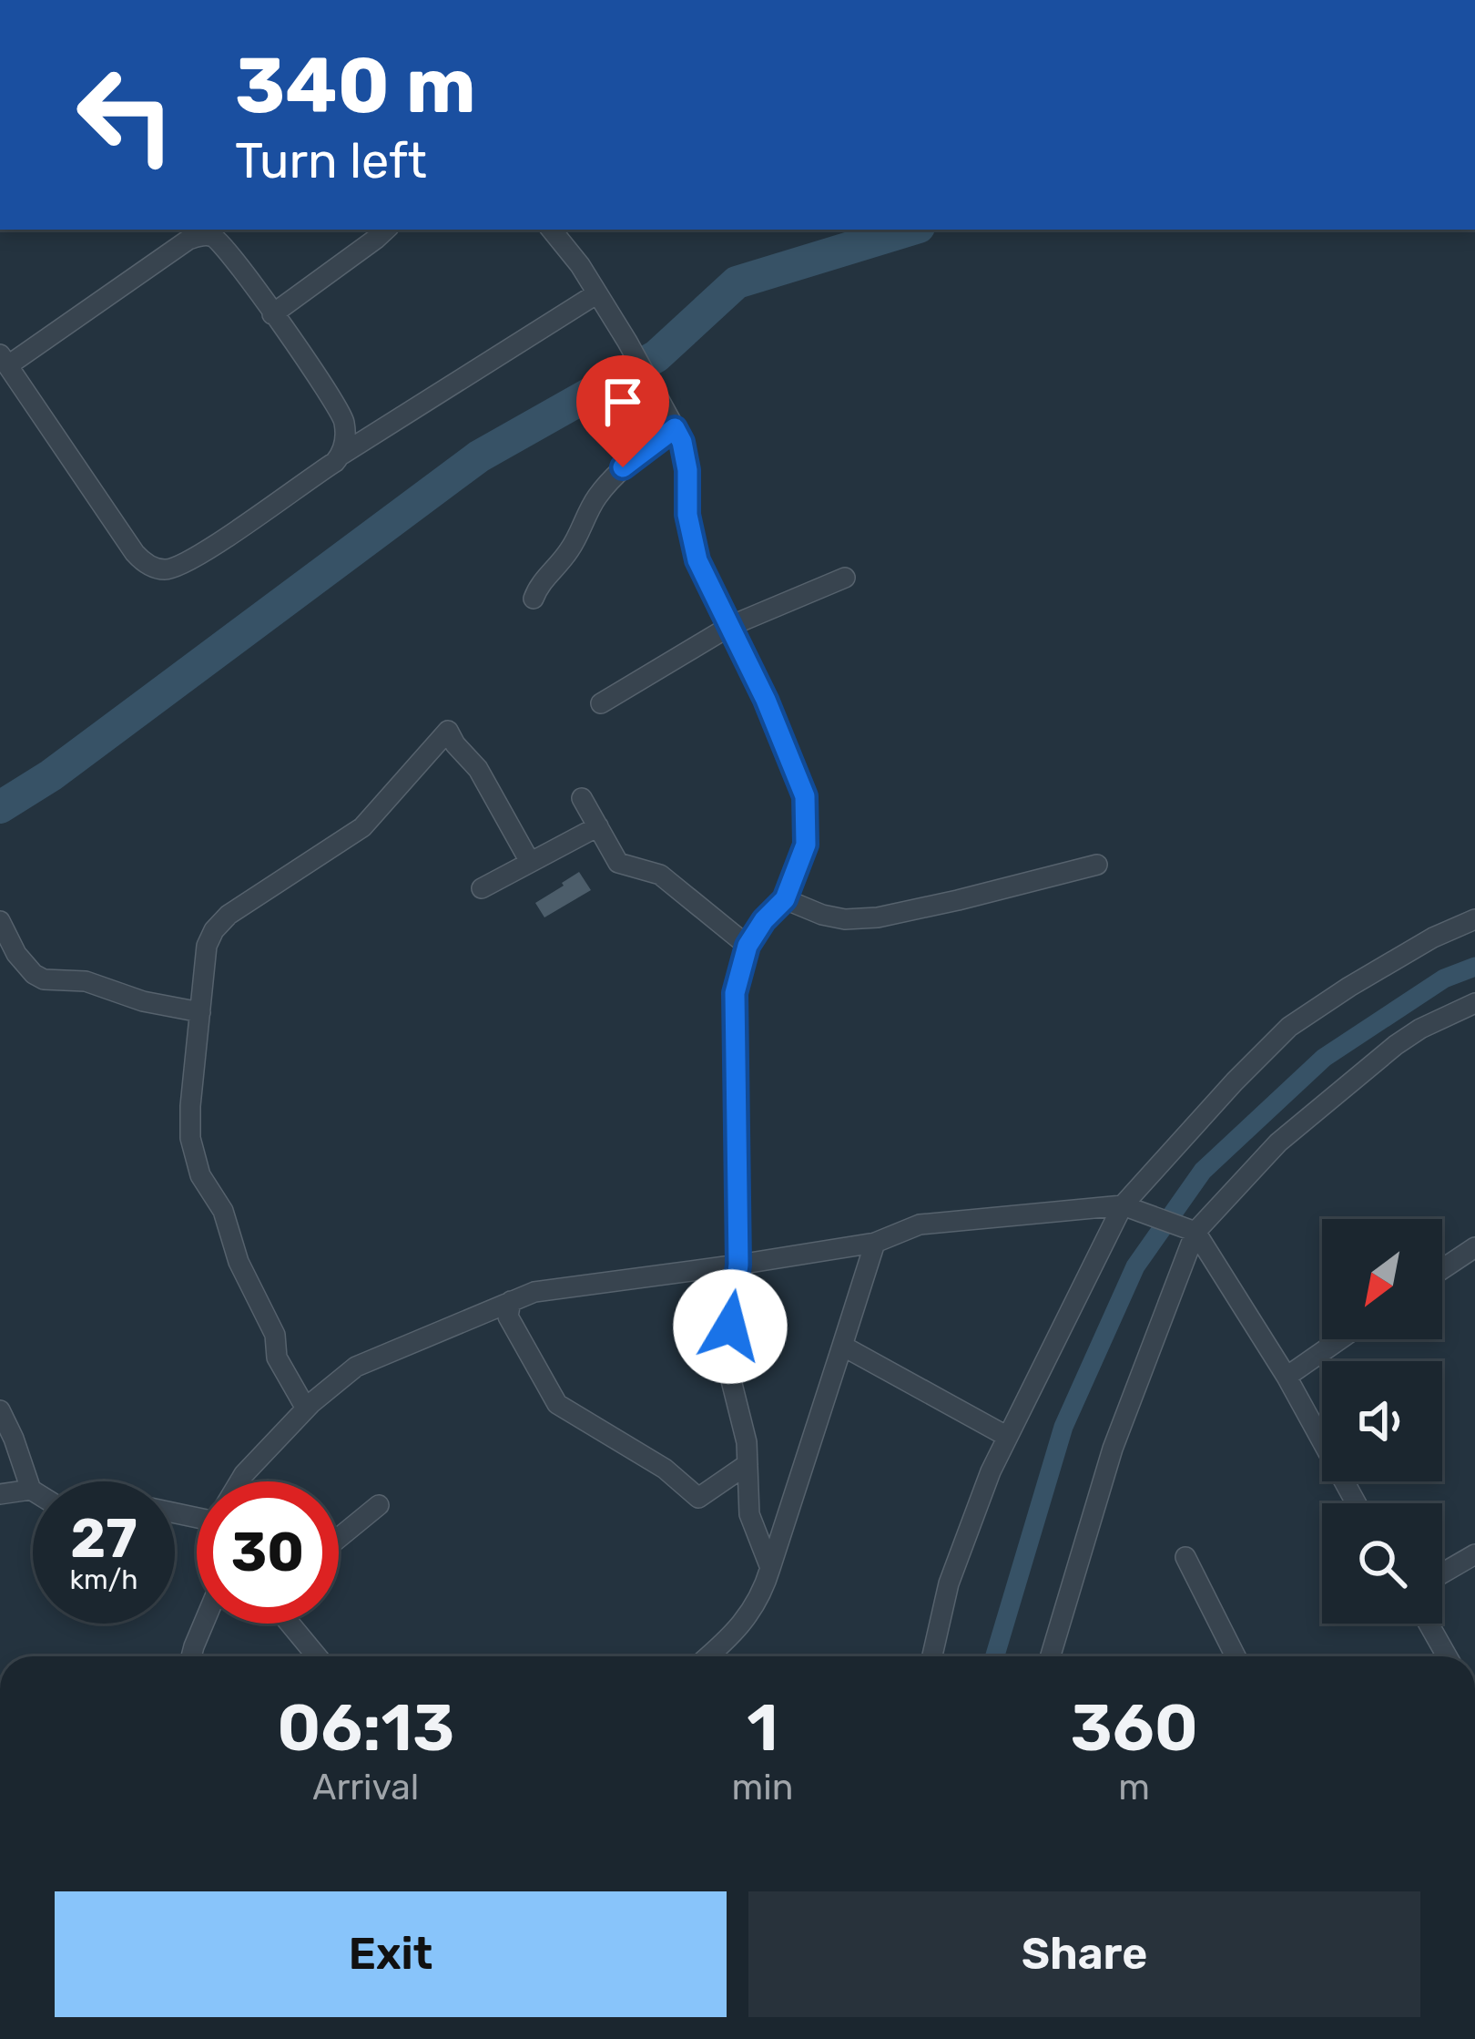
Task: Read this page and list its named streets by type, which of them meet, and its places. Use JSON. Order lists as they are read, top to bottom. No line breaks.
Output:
{"north":"bottom left","page":{"turn":["340 m","Turn left"],"speed":"27 km/h","limit":"30","eta":["06:13","Arrival","1","min","360","m"],"buttons":["Exit","Share"]}}
